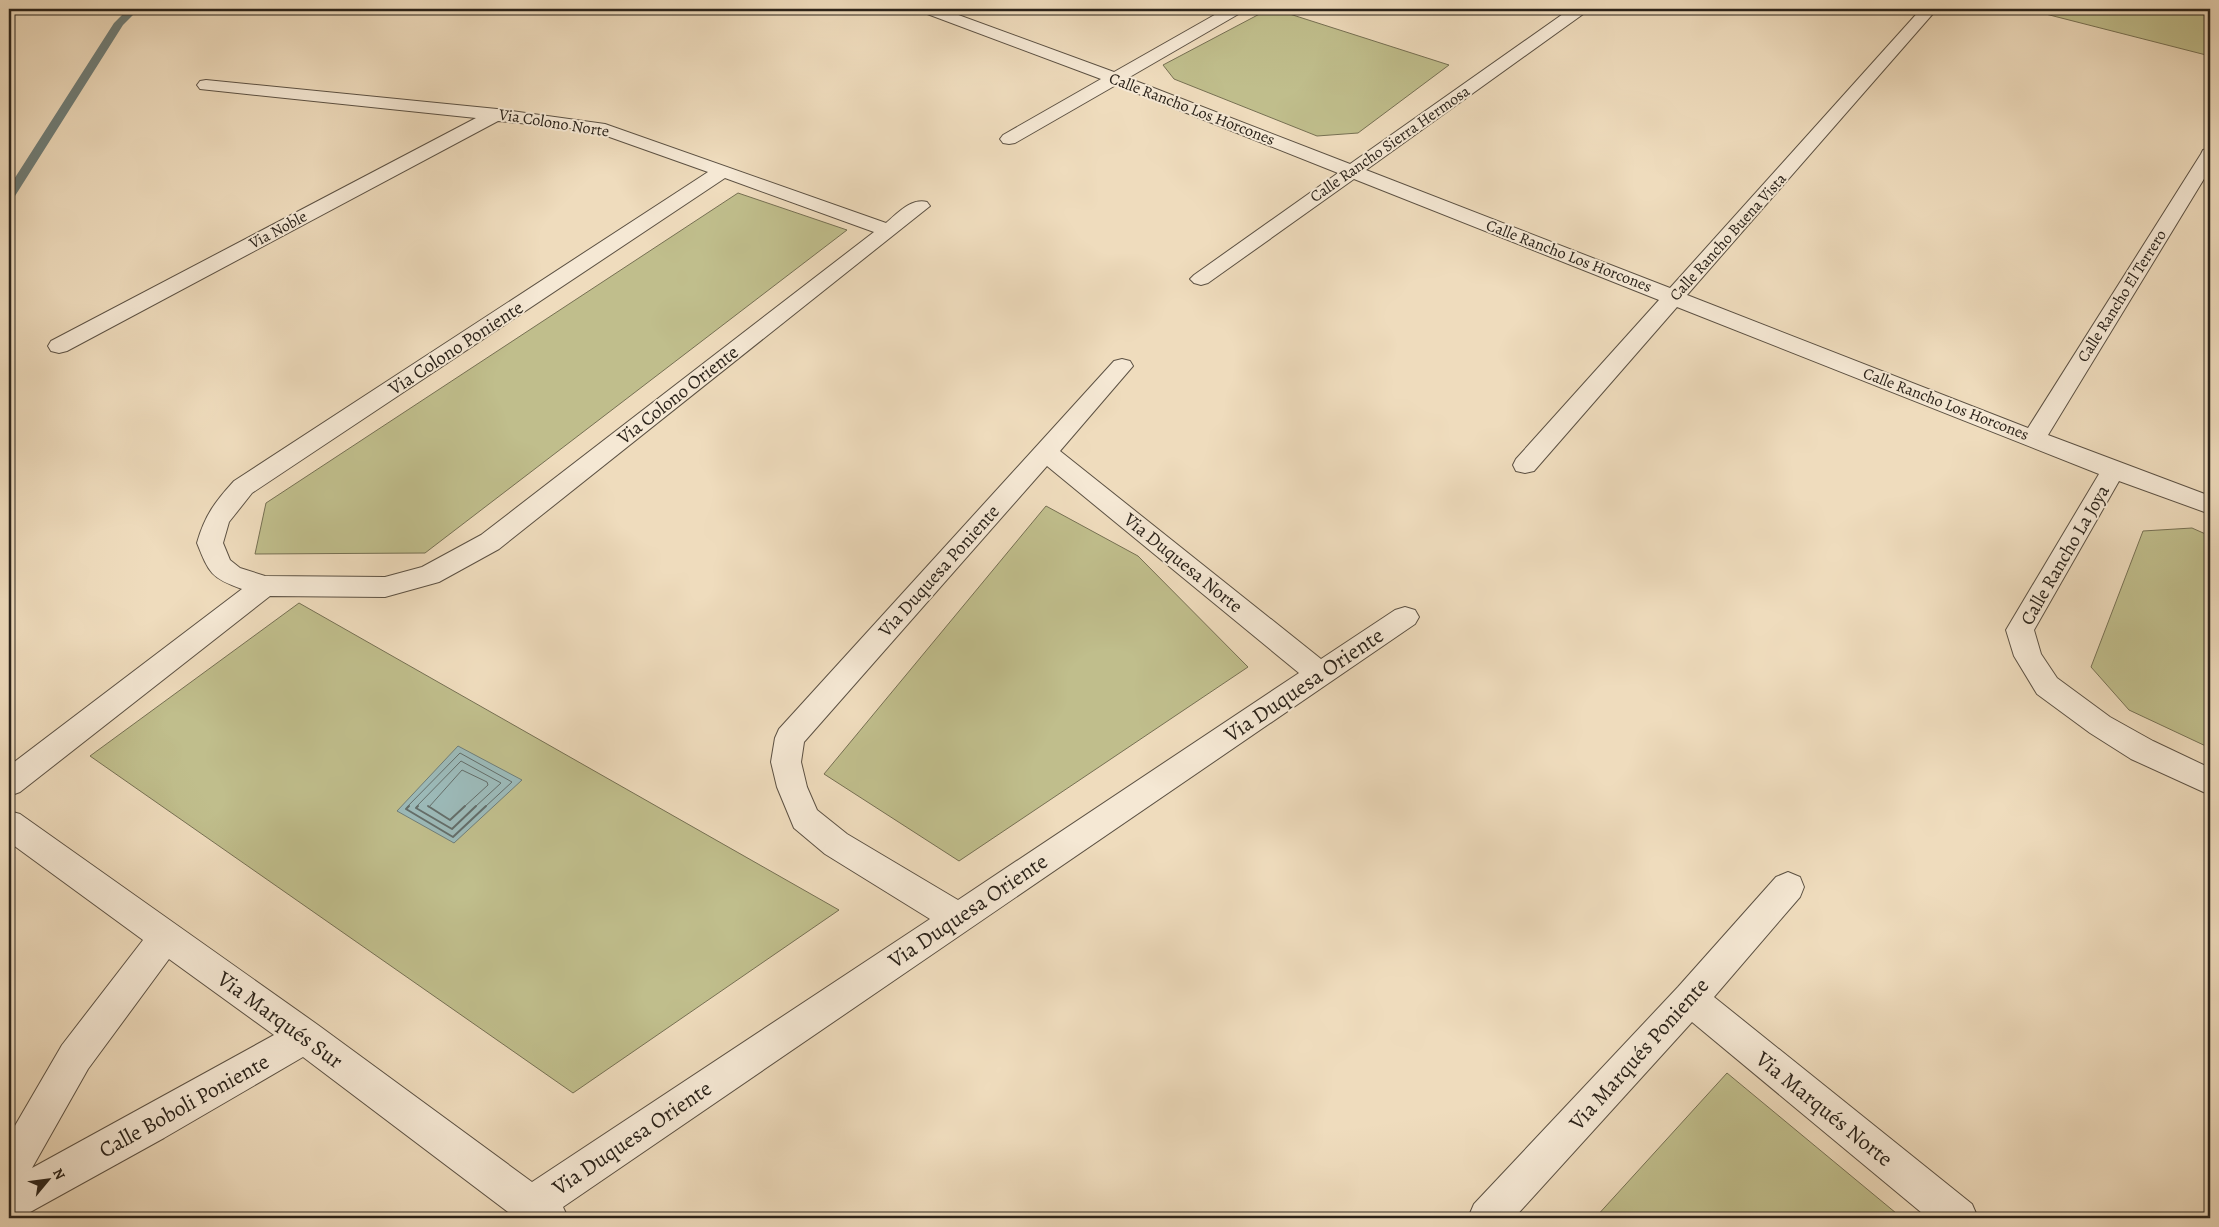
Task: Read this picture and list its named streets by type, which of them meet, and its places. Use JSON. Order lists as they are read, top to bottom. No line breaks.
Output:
{"streets":{"street":["Calle Rancho Los Horcones","Via Colono Norte","Calle Rancho Sierra Hermosa","Via Noble","Calle Rancho Buena Vista","Calle Rancho El Terrero","Via Colono Poniente","Via Colono Oriente","Calle Rancho La Joya","Via Duquesa Norte","Via Duquesa Poniente","Via Duquesa Oriente","Via Marqués Sur","Via Marqués Poniente","Calle Boboli Poniente","Via Marqués Norte"]},"crossings":[["Calle Rancho Los Horcones","Calle Rancho Sierra Hermosa"],["Calle Rancho Los Horcones","Calle Rancho Buena Vista"],["Calle Rancho Los Horcones","Calle Rancho El Terrero"],["Calle Rancho Los Horcones","Calle Rancho La Joya"],["Via Colono Norte","Via Noble"],["Via Colono Norte","Via Colono Poniente"],["Via Colono Norte","Via Colono Oriente"],["Via Colono Poniente","Via Colono Oriente"],["Via Duquesa Norte","Via Duquesa Poniente"],["Via Duquesa Norte","Via Duquesa Oriente"],["Via Duquesa Poniente","Via Duquesa Oriente"],["Via Duquesa Oriente","Via Marqués Sur"],["Via Marqués Sur","Calle Boboli Poniente"],["Via Marqués Poniente","Via Marqués Norte"]],"north":"top right"}
